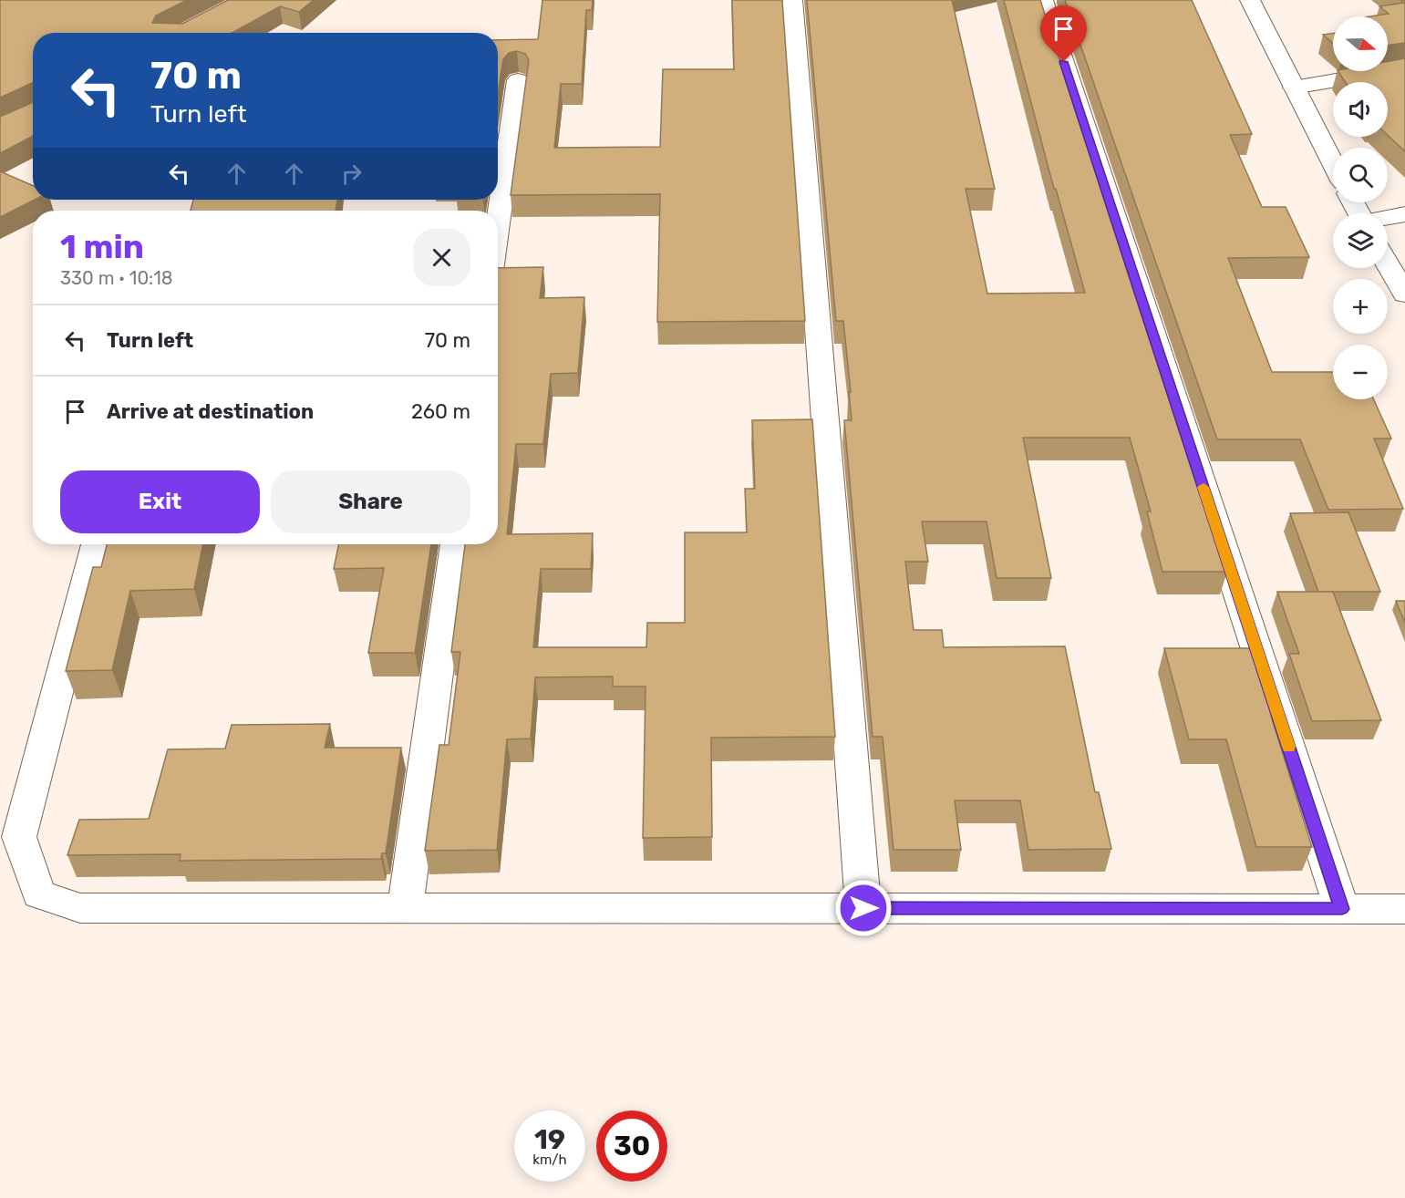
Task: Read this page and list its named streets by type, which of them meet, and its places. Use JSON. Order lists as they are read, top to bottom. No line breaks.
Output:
{"north":"right","page":{"map_buttons":["+","−"],"turn":["70 m","Turn left"],"heading":["1 min","330 m · 10:18"],"list":[{"name":"Turn left","value":"70 m"},{"name":"Arrive at destination","value":"260 m"}],"buttons":["Exit","Share"],"speed":"19 km/h","limit":"30"}}
